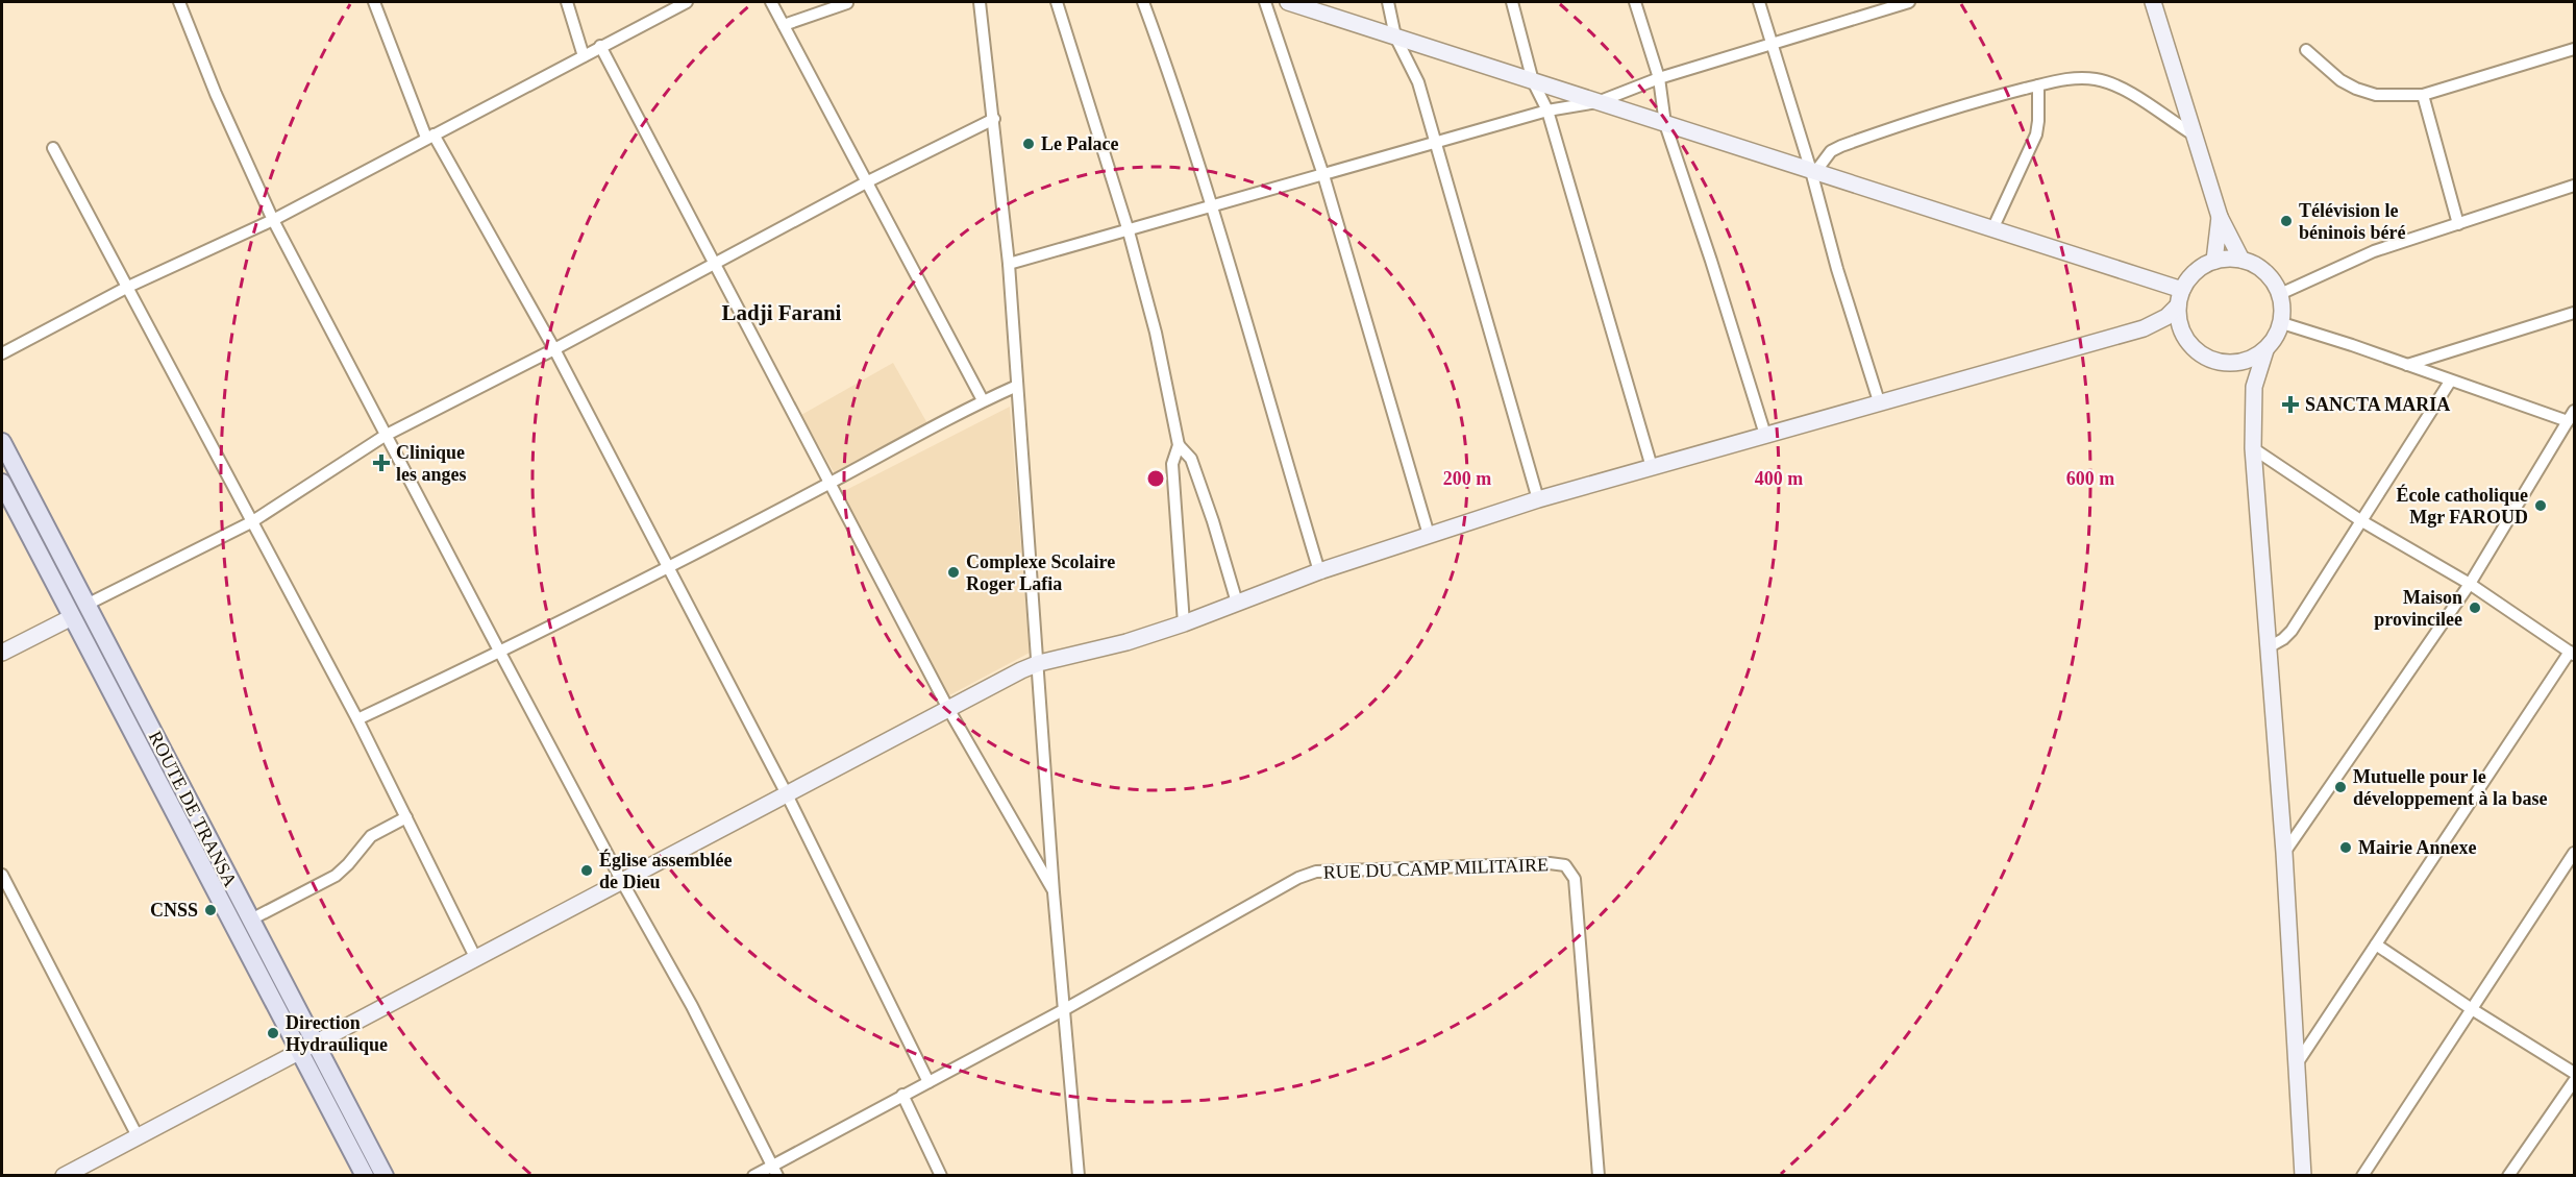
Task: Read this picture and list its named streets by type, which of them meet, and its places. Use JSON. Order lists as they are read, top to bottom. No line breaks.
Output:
{"streets":{"main road":["ROUTE DE TRANSA"],"street":["RUE DU CAMP MILITAIRE"]},"districts":["Ladji Farani"],"places":{"other":["Le Palace","Télévision le béninois béré","École catholique Mgr FAROUD","Complexe Scolaire Roger Lafia","Maison provincilee","Mutuelle pour le développement à la base","Mairie Annexe","Église assemblée de Dieu","CNSS","Direction Hydraulique"],"health":["SANCTA MARIA","Clinique les anges"]},"rings":["200 m","400 m","600 m"]}
